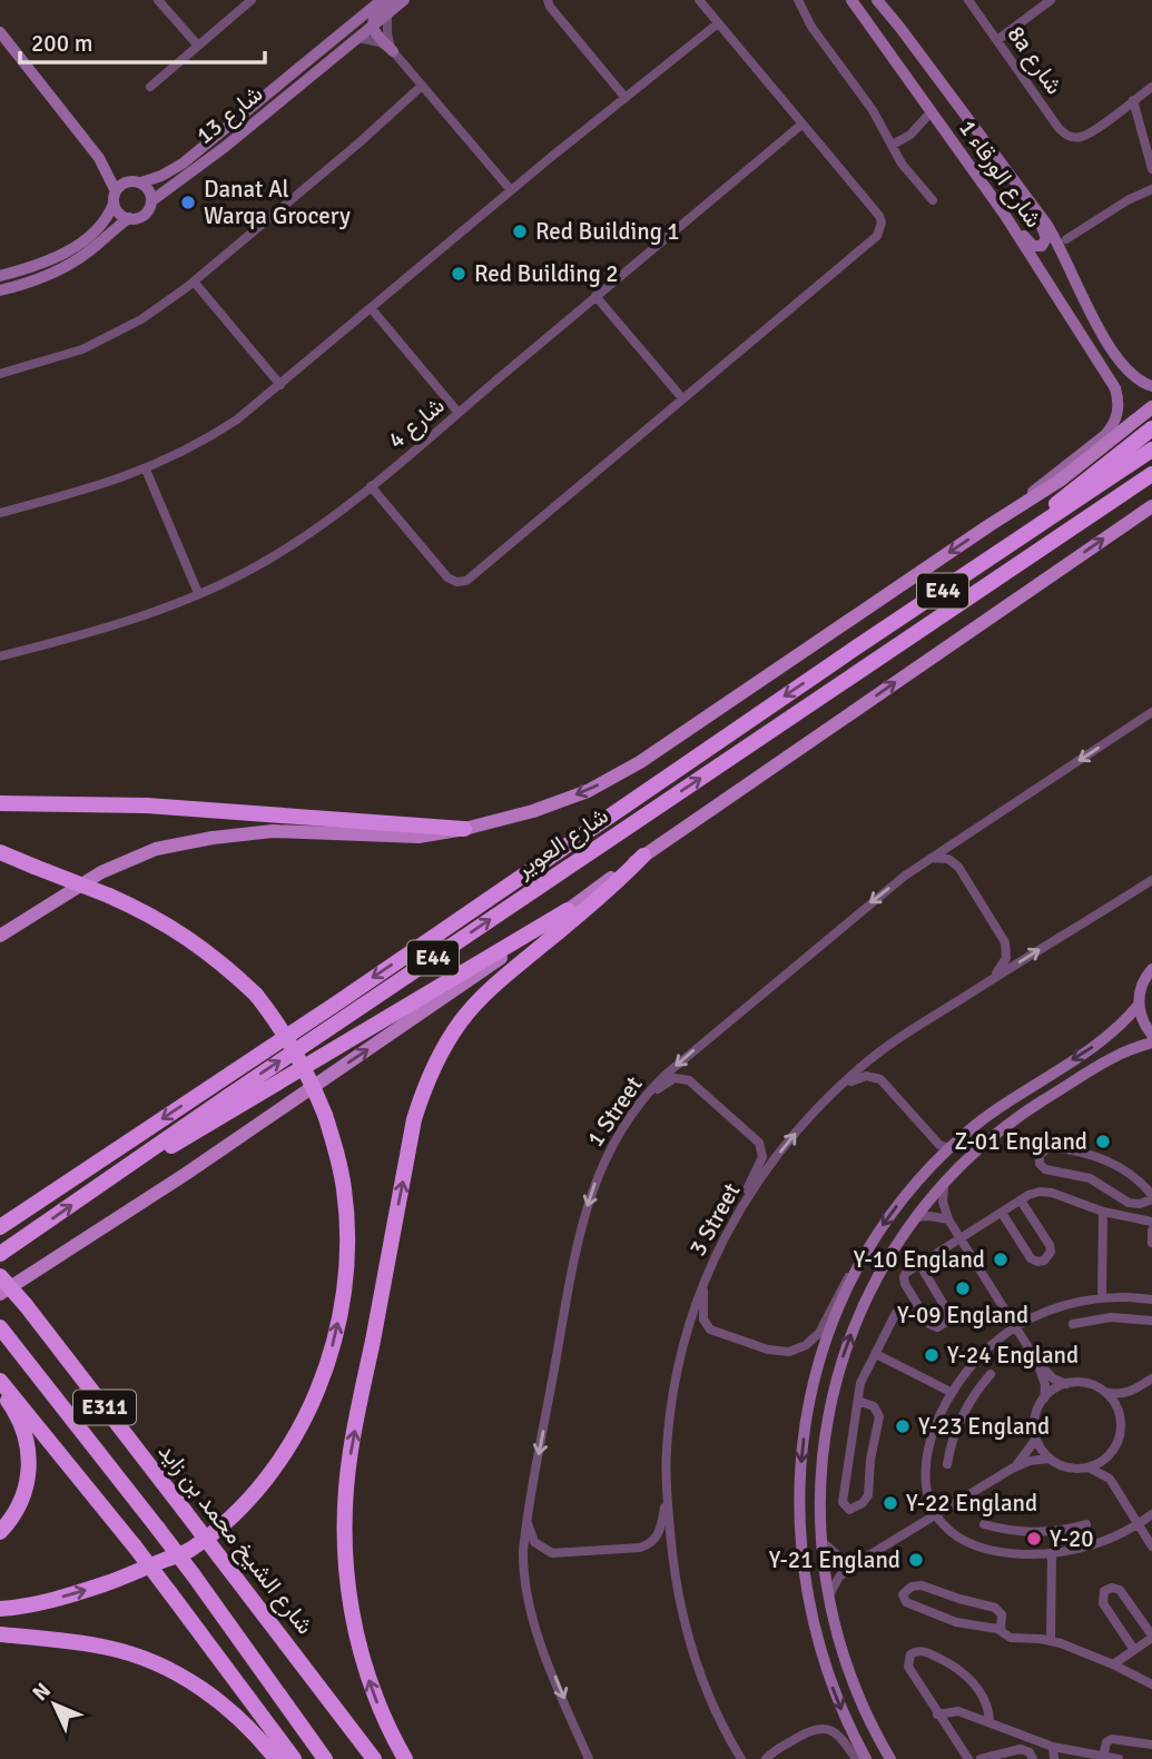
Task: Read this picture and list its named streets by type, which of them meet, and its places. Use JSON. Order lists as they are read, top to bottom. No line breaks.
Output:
{"streets":{"highway":["E44","شارع العوير","E311","شارع الشيخ محمد بن زايد"],"street":["8a شارع","شارع 13","شارع الورقاء 1","شارع 4","1 Street","3 Street"]},"one_way":["1 Street"],"places":["Danat Al Warqa Grocery","Red Building 1","Red Building 2","Z-01 England","Y-10 England","Y-09 England","Y-24 England","Y-23 England","Y-22 England","Y-20","Y-21 England"],"scale_bar":"200 m","north":"top left"}
